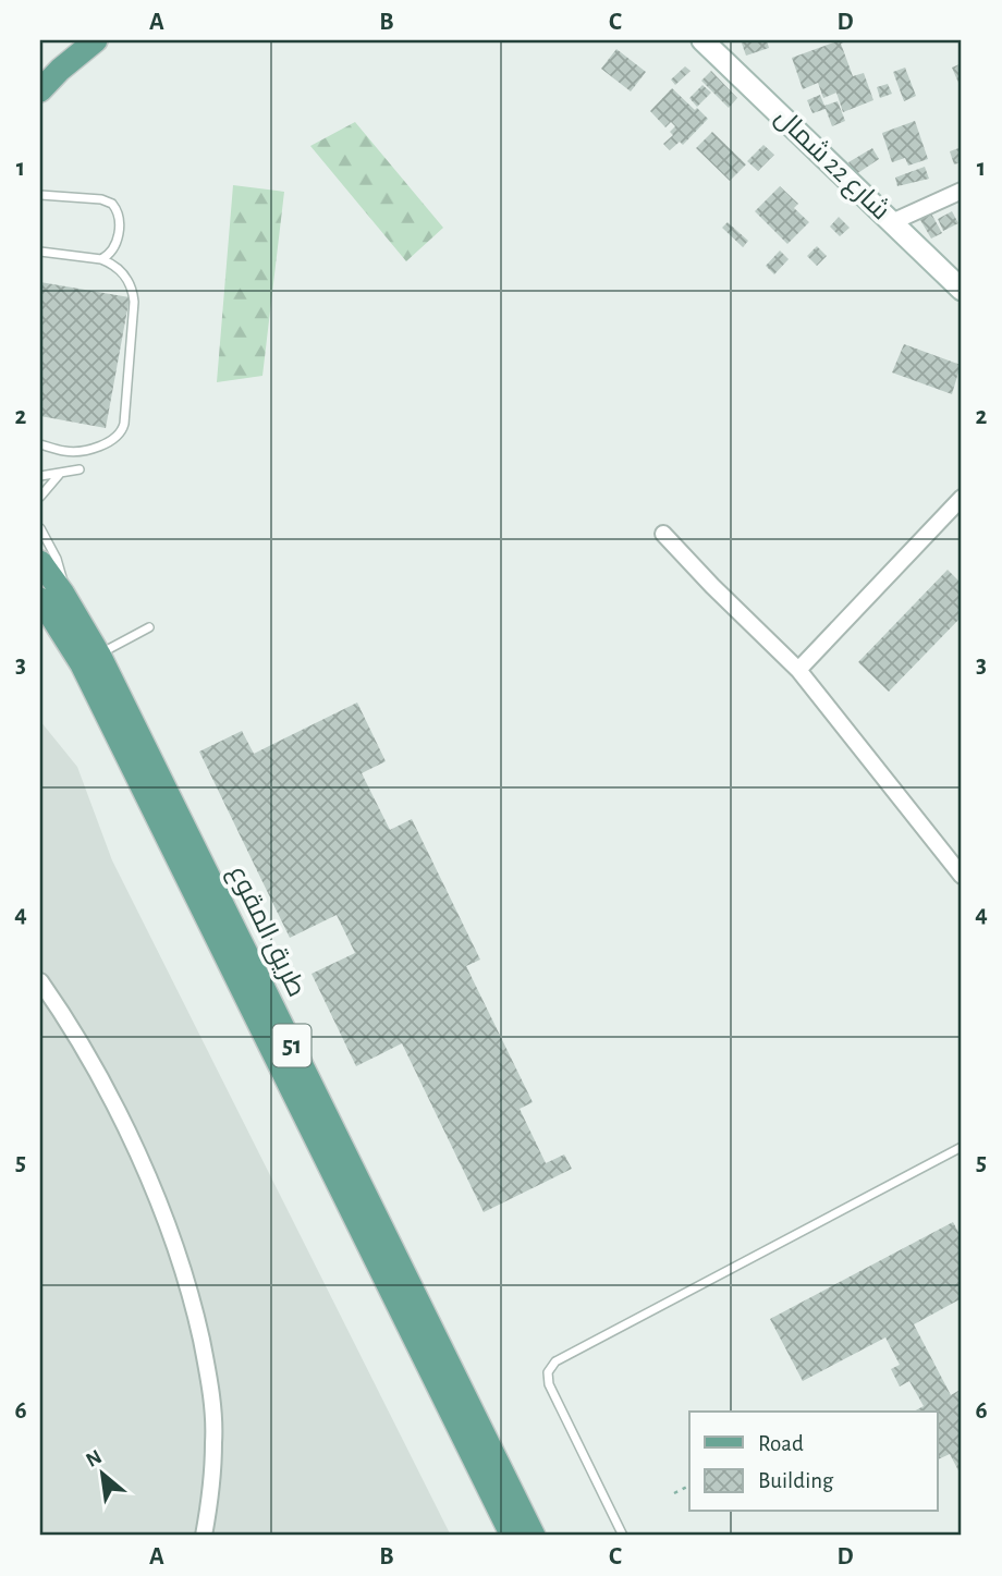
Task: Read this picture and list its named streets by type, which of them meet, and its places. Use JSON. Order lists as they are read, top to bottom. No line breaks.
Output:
{"streets":{"main road":["طريق المقوع","51"],"street":["شارع 22 شمال"]},"legend":["Road","Building"],"north":"top left","grid":{"columns":["A","B","C","D"],"rows":["1","2","3","4","5","6"]}}
